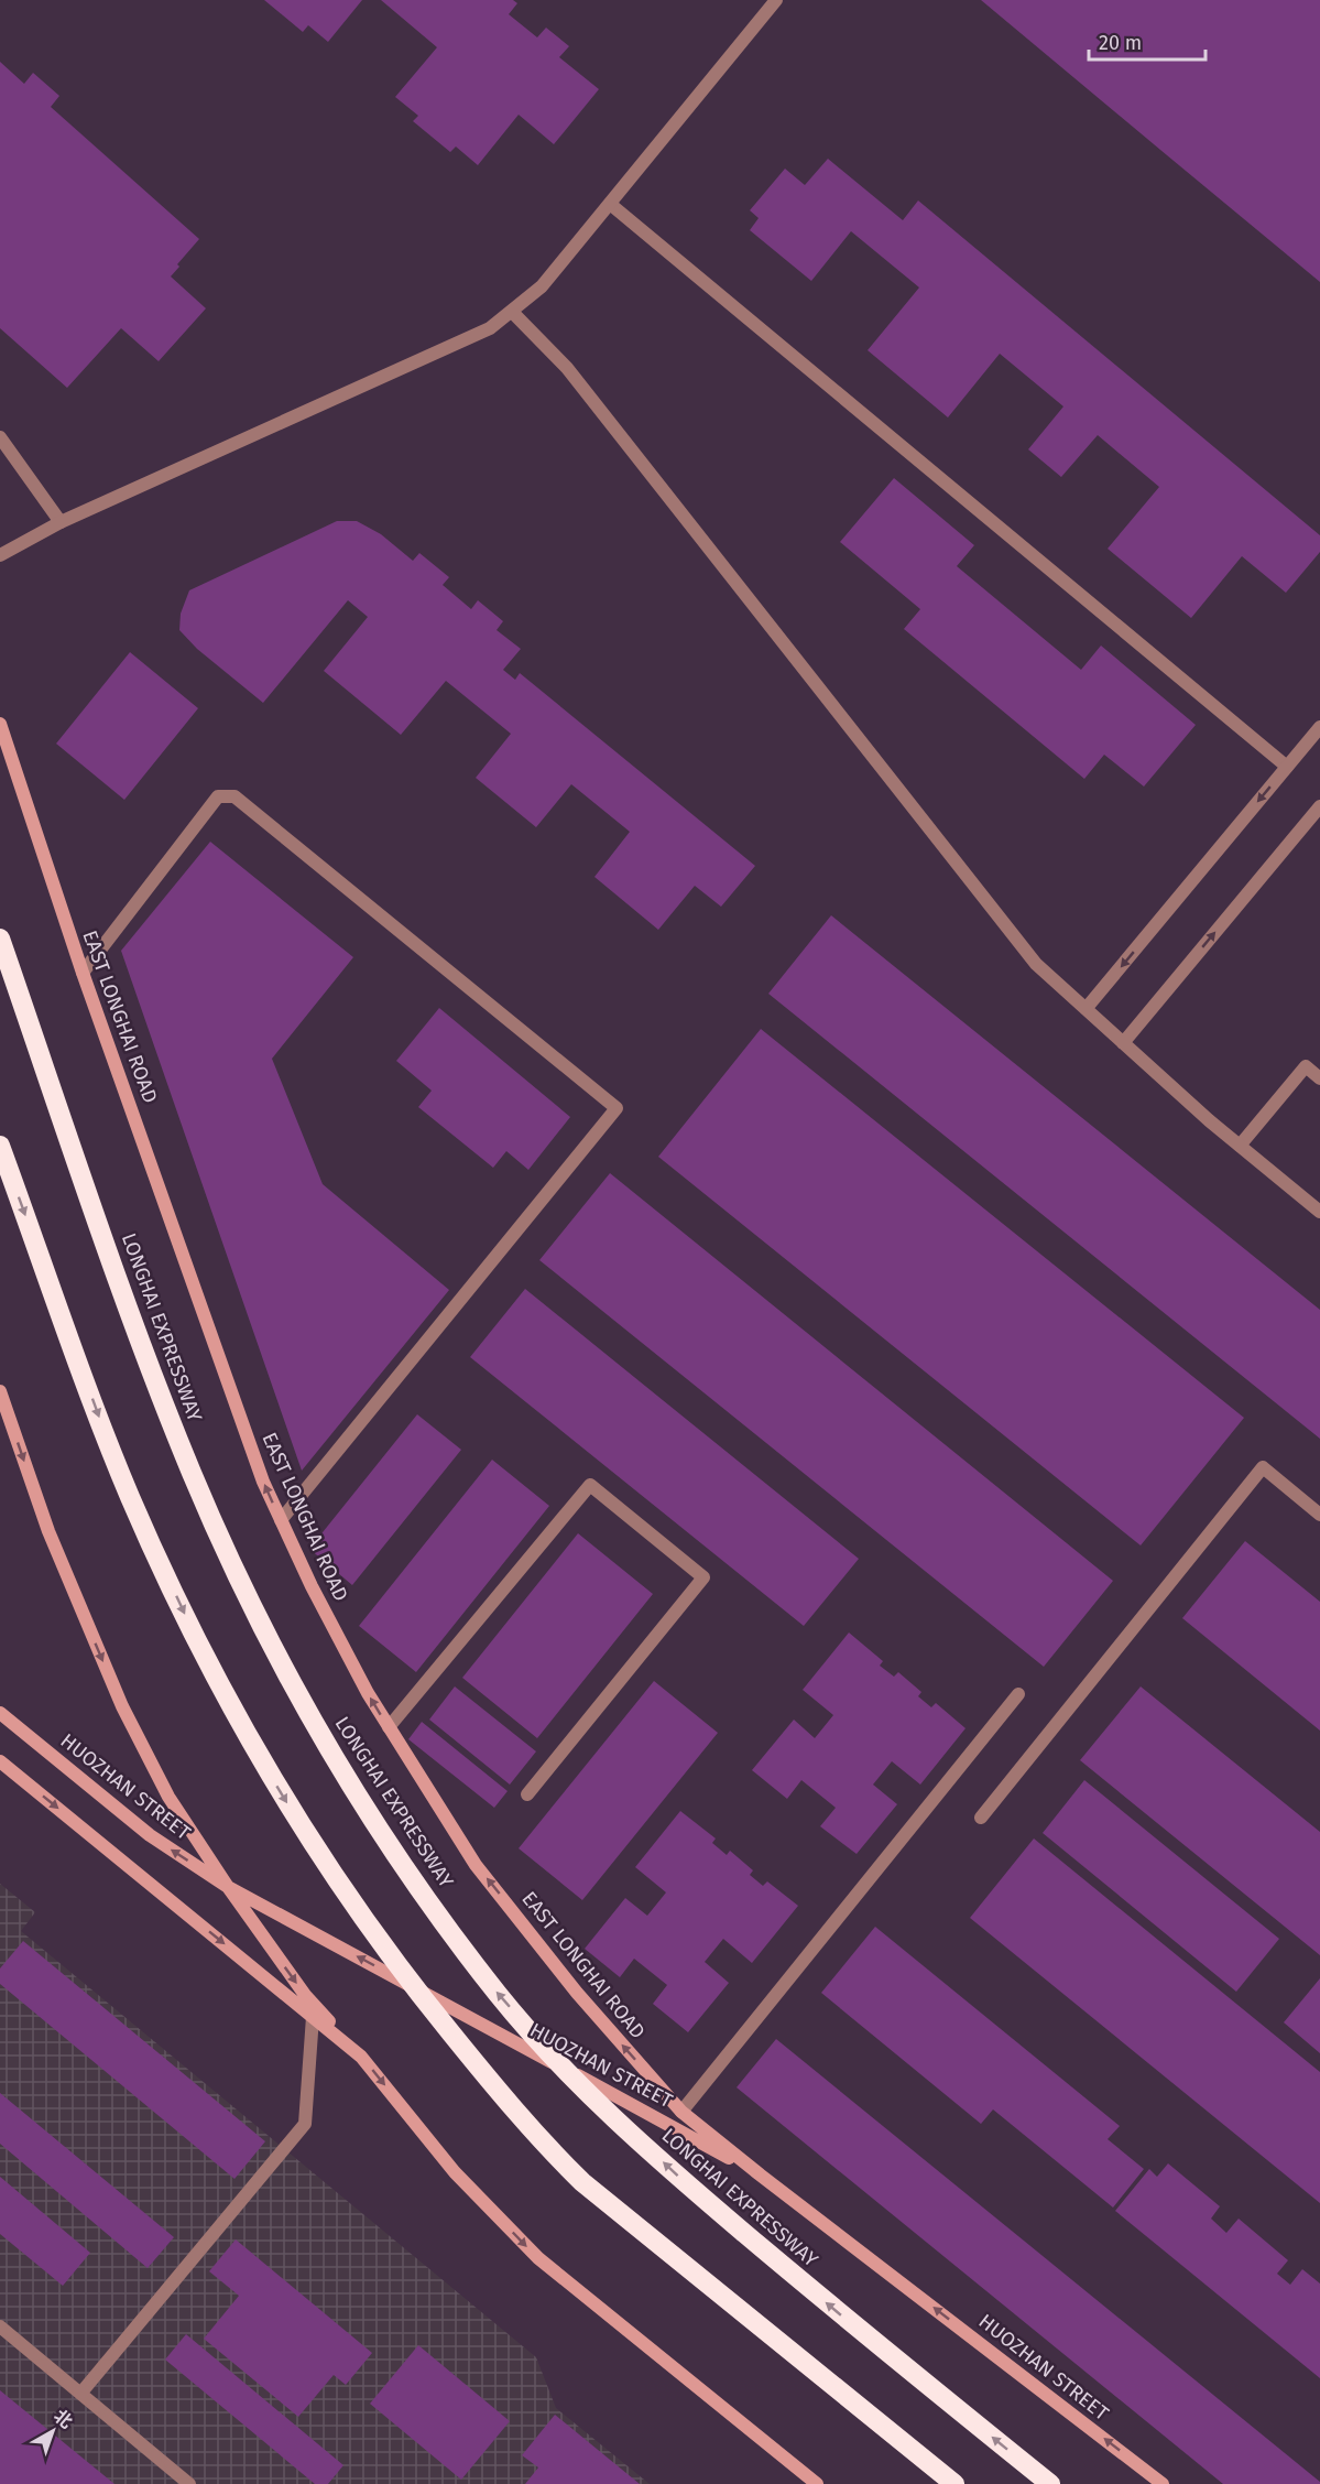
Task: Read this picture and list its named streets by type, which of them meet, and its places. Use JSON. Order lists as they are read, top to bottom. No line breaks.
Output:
{"streets":{"highway":["LONGHAI EXPRESSWAY"],"street":["EAST LONGHAI ROAD","HUOZHAN STREET"]},"crossings":[["EAST LONGHAI ROAD","HUOZHAN STREET"]],"one_way":["EAST LONGHAI ROAD"],"scale_bar":"20 m","north":"top right"}
